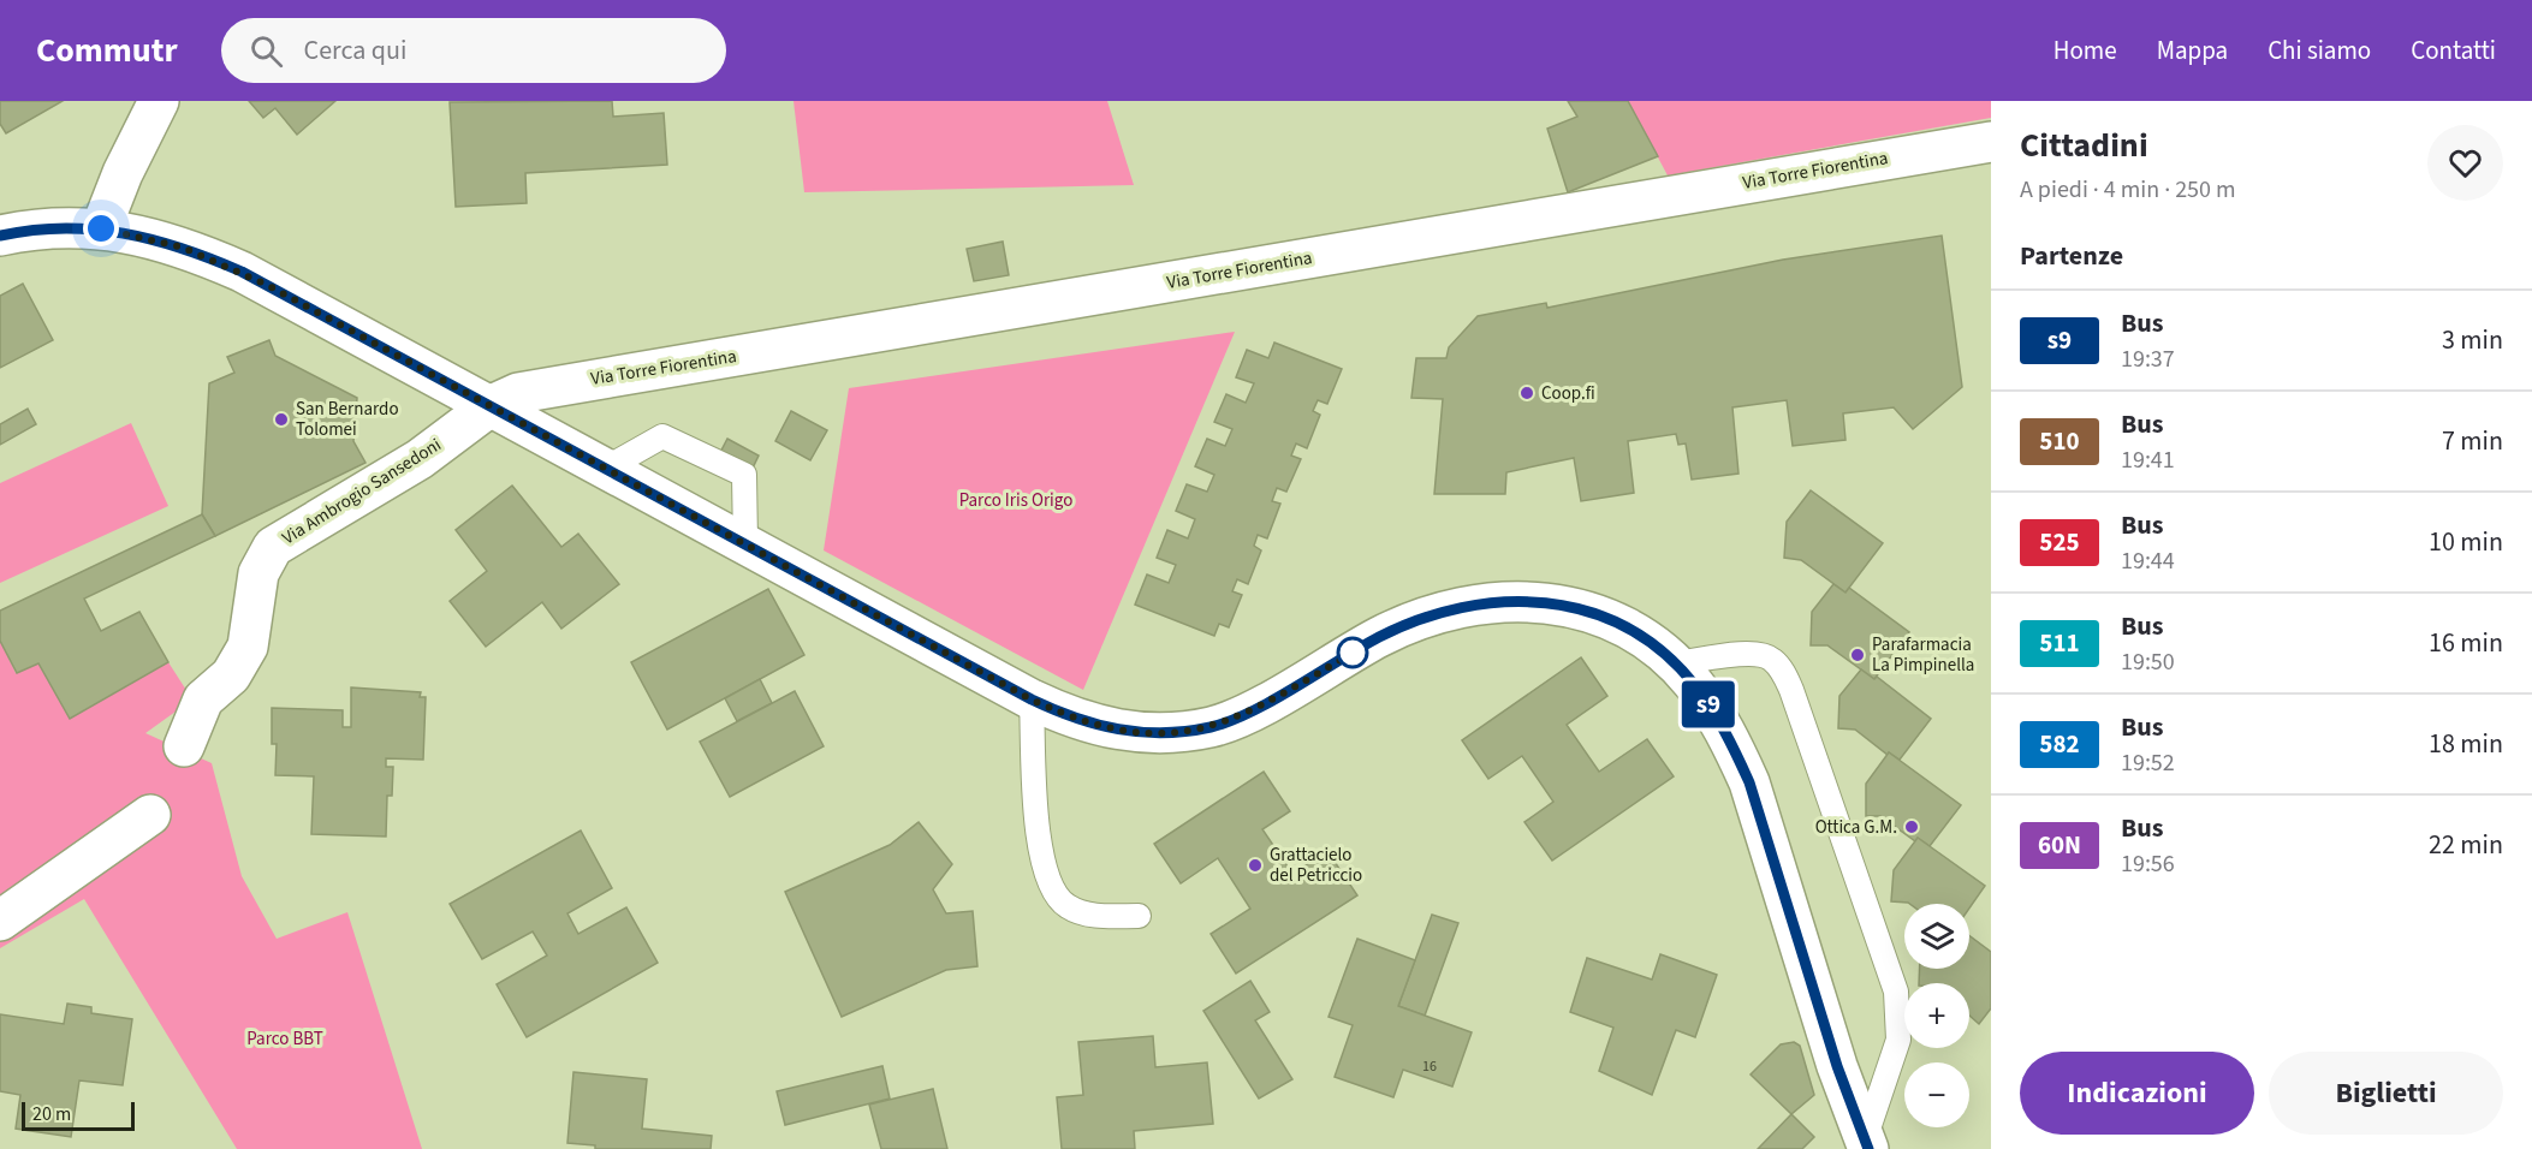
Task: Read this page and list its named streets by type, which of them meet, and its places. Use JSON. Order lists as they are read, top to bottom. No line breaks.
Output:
{"streets":{"street":["Via Torre Fiorentina","Via Ambrogio Sansedoni"]},"crossings":[["Via Torre Fiorentina","Via Ambrogio Sansedoni"]],"parks":["Parco Iris Origo","Parco BBT"],"places":["Coop.fi","San Bernardo Tolomei","Parafarmacia La Pimpinella","Ottica G.M.","Grattacielo del Petriccio"],"lines":["bus line s9"],"house_numbers":["16"],"scale_bar":"20 m","page":{"header":"Commutr","search":"Cerca qui","nav":["Home","Mappa","Chi siamo","Contatti"],"on_map":"s9","heading":[["Cittadini","A piedi · 4 min · 250 m"],"Partenze"],"list":[{"mark":"s9","name":"Bus","note":"19:37","value":"3 min"},{"mark":"510","name":"Bus","note":"19:41","value":"7 min"},{"mark":"525","name":"Bus","note":"19:44","value":"10 min"},{"mark":"511","name":"Bus","note":"19:50","value":"16 min"},{"mark":"582","name":"Bus","note":"19:52","value":"18 min"},{"mark":"60N","name":"Bus","note":"19:56","value":"22 min"}],"map_buttons":["+","−"],"buttons":["Indicazioni","Biglietti"],"scale":"20 m"}}
